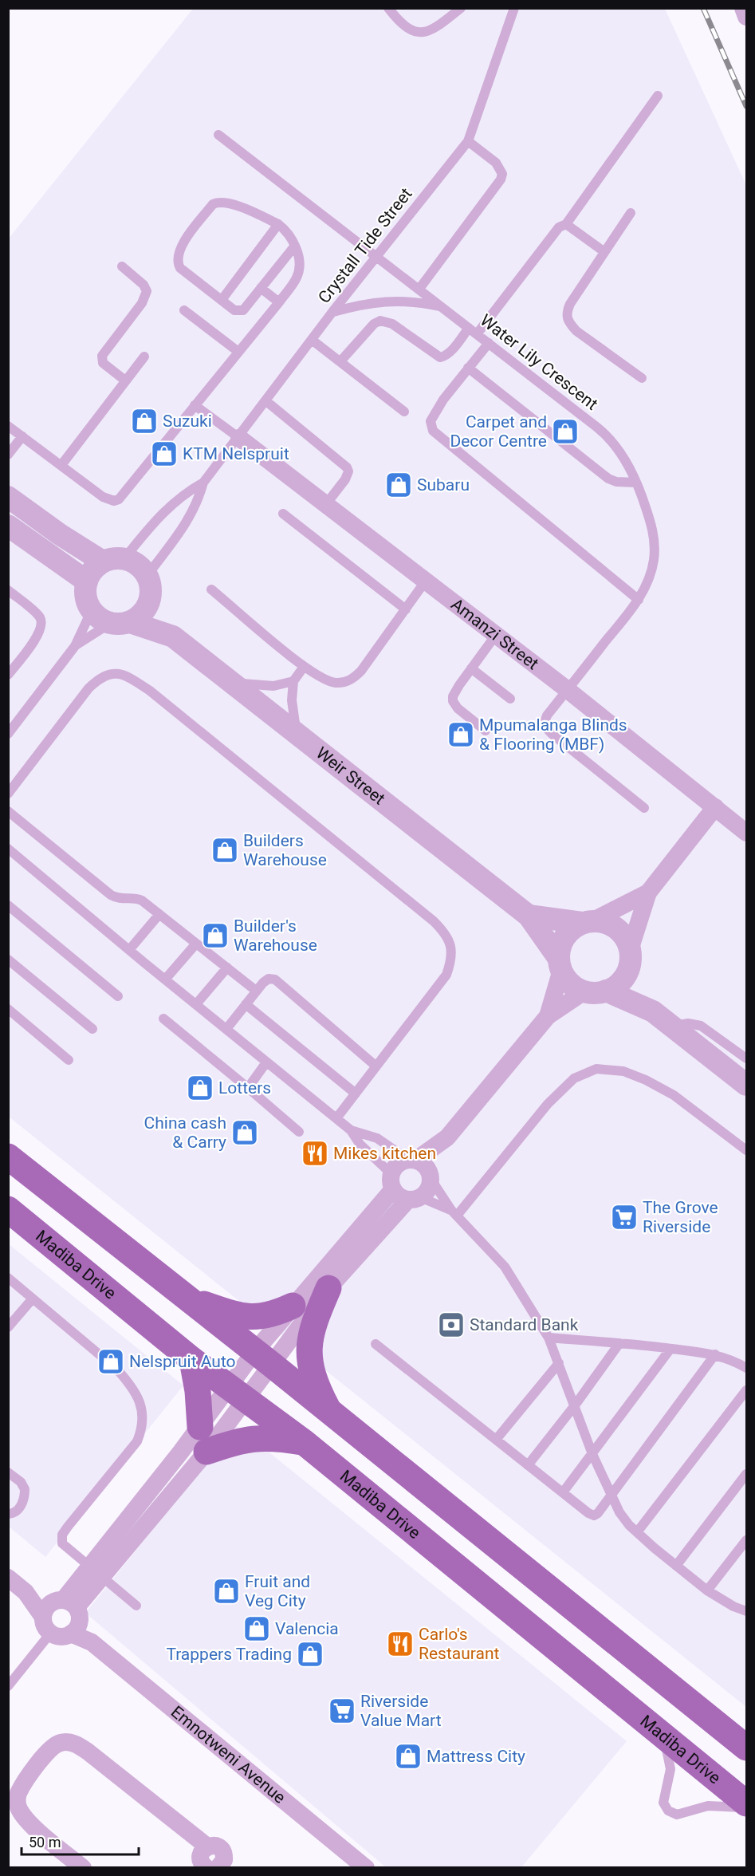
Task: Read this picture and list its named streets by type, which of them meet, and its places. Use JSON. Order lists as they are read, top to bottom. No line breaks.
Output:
{"streets":{"main road":["Madiba Drive"],"street":["Amanzi Street","Weir Street","Emnotweni Avenue"],"lane":["Crystall Tide Street","Water Lily Crescent"]},"crossings":[["Crystall Tide Street","Water Lily Crescent"],["Crystall Tide Street","Amanzi Street"],["Water Lily Crescent","Amanzi Street"]],"places":{"shop":["Suzuki","Carpet and Decor Centre","KTM Nelspruit","Subaru","Mpumalanga Blinds & Flooring (MBF)","Builders Warehouse","Builder's Warehouse","Lotters","China cash & Carry","Nelspruit Auto","Fruit and Veg City","Valencia","Trappers Trading","Mattress City"],"restaurant":["Mikes kitchen","Carlo's Restaurant"],"supermarket":["The Grove Riverside","Riverside Value Mart"],"bank":["Standard Bank"]},"scale_bar":"50 m"}
